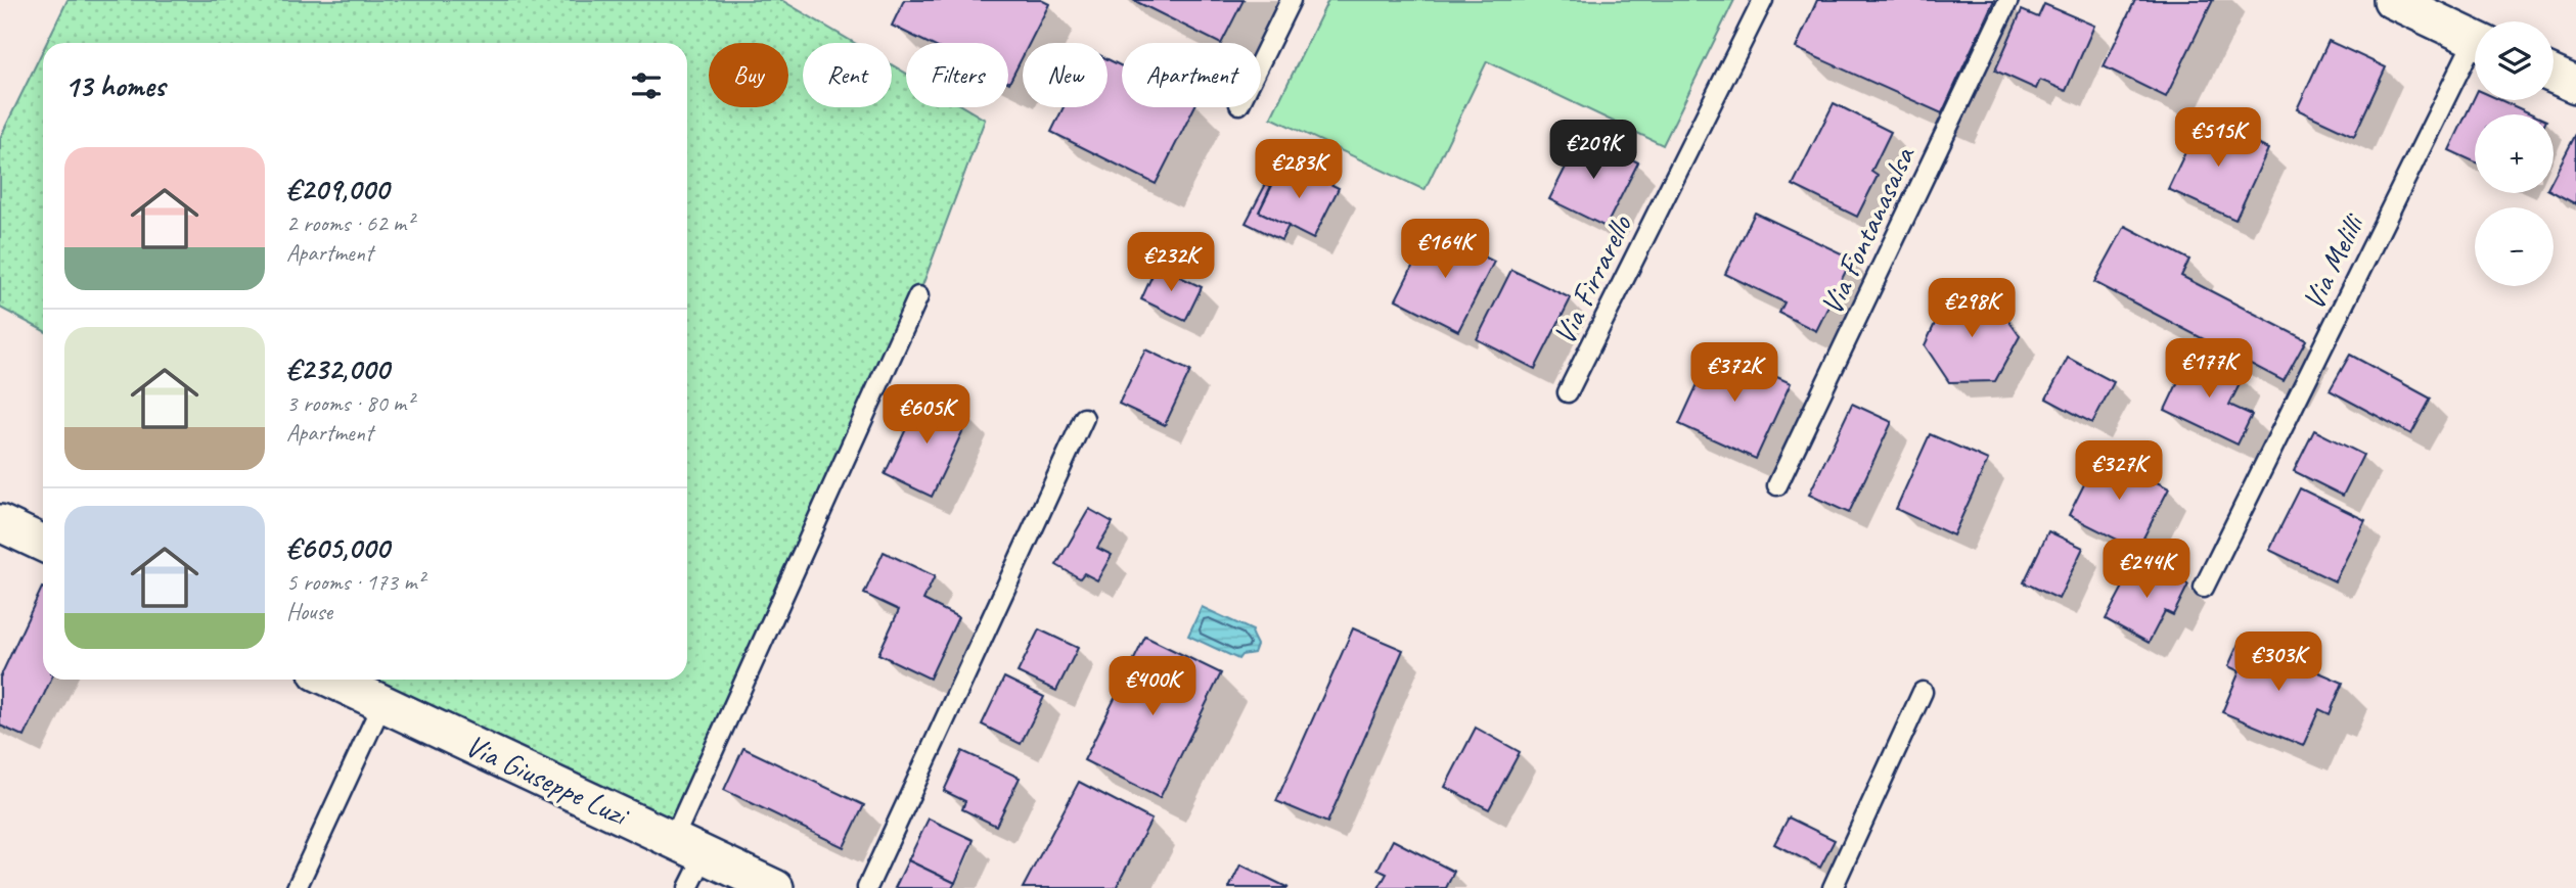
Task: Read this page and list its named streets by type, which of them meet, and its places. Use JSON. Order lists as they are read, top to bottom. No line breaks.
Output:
{"streets":{"street":["Via Giuseppe Luzi"],"lane":["Via Fontanasalsa","Via Melilli","Via Firrarello"]},"page":{"map_buttons":["+","−"],"chip":["Buy","Rent","Filters","New","Apartment"],"heading":"13 homes","price":["€515K","€209K","€283K","€164K","€232K","€298K","€177K","€372K","€605K","€327K","€244K","€303K","€400K"],"list":[{"name":"€209,000","note":"2 rooms · 62 m² · Apartment"},{"name":"€232,000","note":"3 rooms · 80 m² · Apartment"},{"name":"€605,000","note":"5 rooms · 173 m² · House"}]}}
